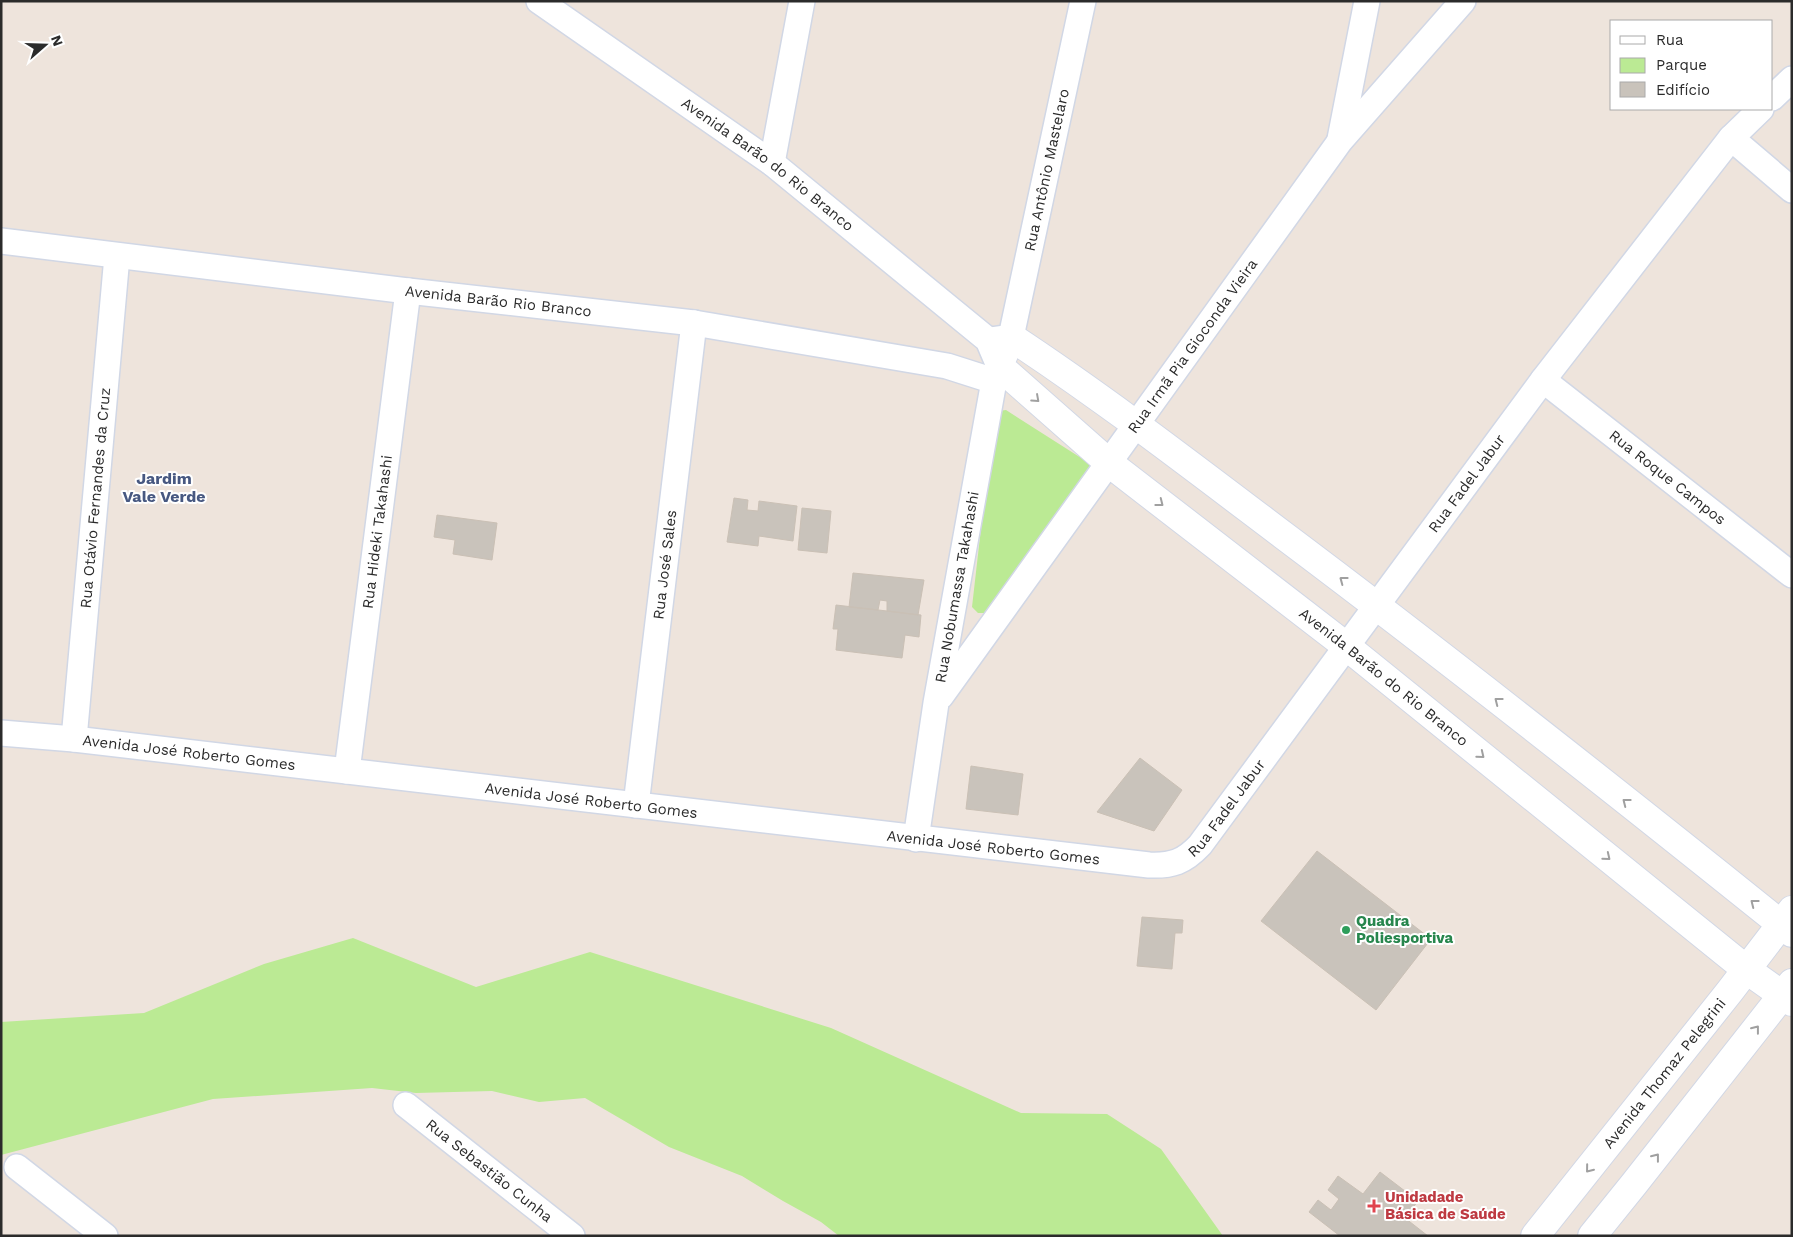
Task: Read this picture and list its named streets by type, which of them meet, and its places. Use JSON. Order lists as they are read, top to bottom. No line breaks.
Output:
{"streets":{"street":["Avenida Barão do Rio Branco","Rua Antônio Mastelaro","Avenida Barão Rio Branco","Rua Irmã Pia Gioconda Vieira","Rua Roque Campos","Rua Fadel Jabur","Rua Otávio Fernandes da Cruz","Rua Hideki Takahashi","Rua José Sales","Rua Nobumassa Takahashi","Avenida José Roberto Gomes","Avenida Thomaz Pelegrini","Rua Sebastião Cunha"]},"crossings":[["Avenida Barão do Rio Branco","Rua Antônio Mastelaro"],["Avenida Barão do Rio Branco","Avenida Barão Rio Branco"],["Avenida Barão do Rio Branco","Rua Irmã Pia Gioconda Vieira"],["Avenida Barão do Rio Branco","Rua Fadel Jabur"],["Avenida Barão do Rio Branco","Rua Nobumassa Takahashi"],["Avenida Barão do Rio Branco","Avenida Thomaz Pelegrini"],["Rua Antônio Mastelaro","Rua Nobumassa Takahashi"],["Avenida Barão Rio Branco","Rua Otávio Fernandes da Cruz"],["Avenida Barão Rio Branco","Rua Hideki Takahashi"],["Avenida Barão Rio Branco","Rua José Sales"],["Avenida Barão Rio Branco","Rua Nobumassa Takahashi"],["Rua Irmã Pia Gioconda Vieira","Rua Nobumassa Takahashi"],["Rua Roque Campos","Rua Fadel Jabur"],["Rua Fadel Jabur","Avenida José Roberto Gomes"],["Rua Otávio Fernandes da Cruz","Avenida José Roberto Gomes"],["Rua Hideki Takahashi","Avenida José Roberto Gomes"],["Rua José Sales","Avenida José Roberto Gomes"],["Rua Nobumassa Takahashi","Avenida José Roberto Gomes"]],"districts":["Jardim Vale Verde"],"places":{"other":["Quadra Poliesportiva"],"health":["Unidadade Básica de Saúde"]},"legend":["Rua","Parque","Edifício"],"north":"right"}
